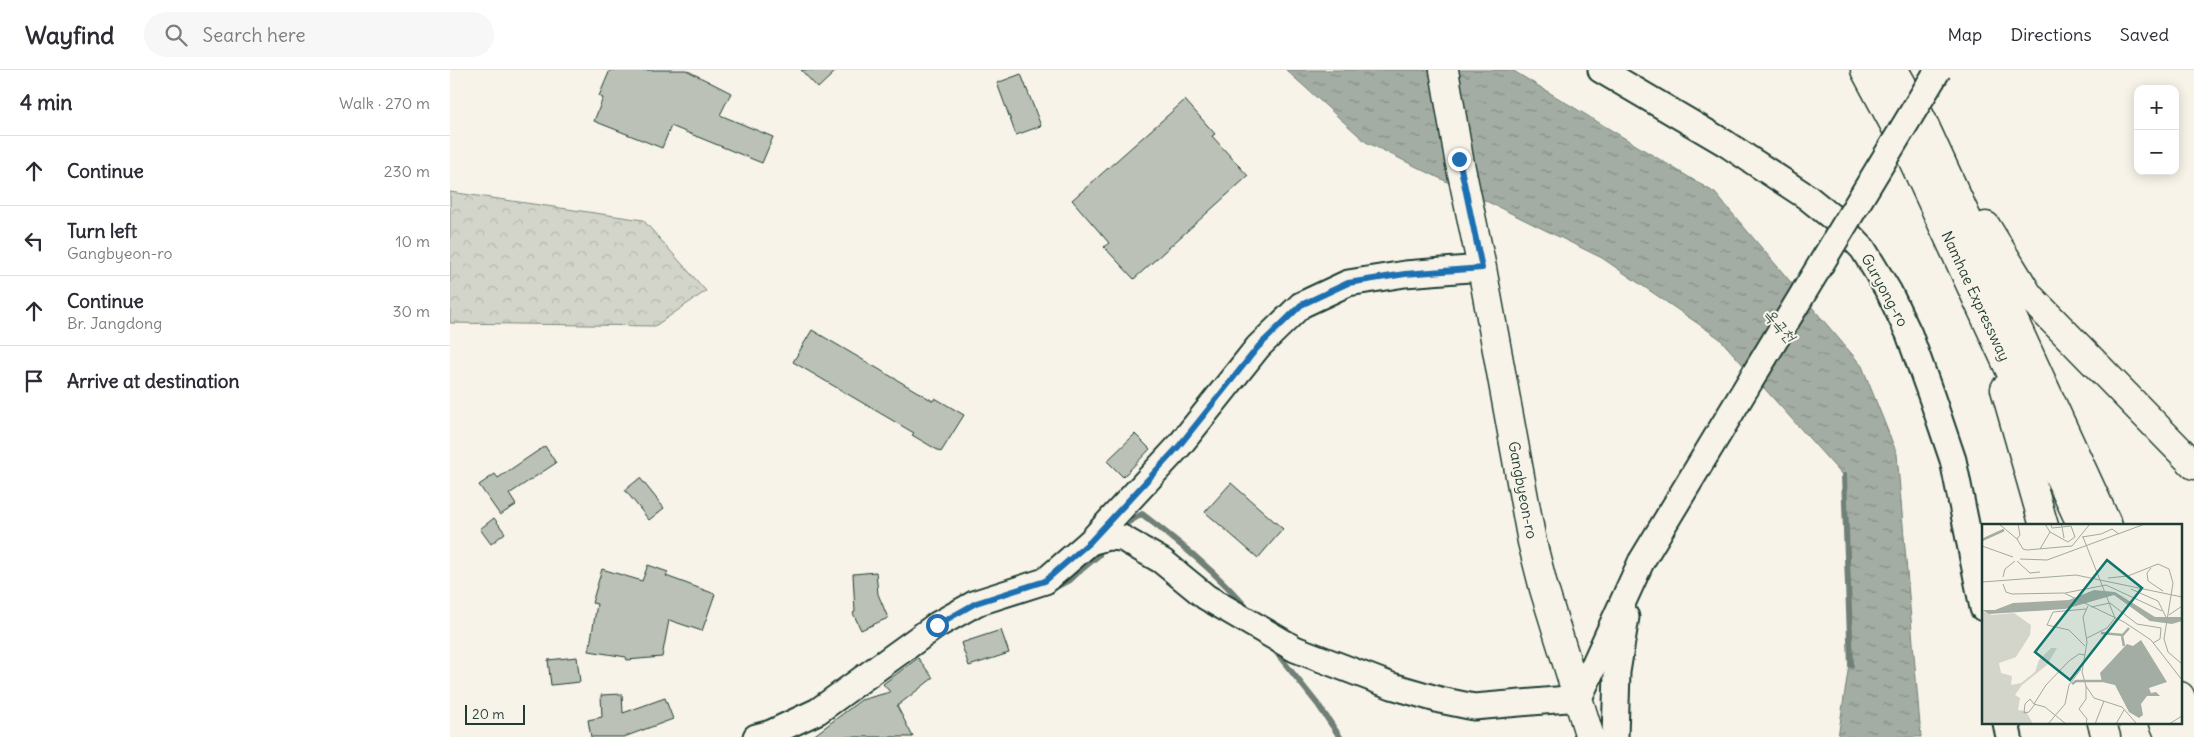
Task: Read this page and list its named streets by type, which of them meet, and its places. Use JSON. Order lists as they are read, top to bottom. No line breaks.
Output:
{"streets":{"main road":["Namhae Expressway","Gangbyeon-ro"],"street":["Guryong-ro"]},"water":["옥곡천"],"scale_bar":"20 m","page":{"header":"Wayfind","search":"Search here","nav":["Map","Directions","Saved"],"heading":["4 min","Walk · 270 m"],"map_buttons":["+","−"],"list":[["Continue","230 m"],["Turn left","Gangbyeon-ro","10 m"],["Continue","Br. Jangdong","30 m"],"Arrive at destination"],"scale":"20 m"}}
